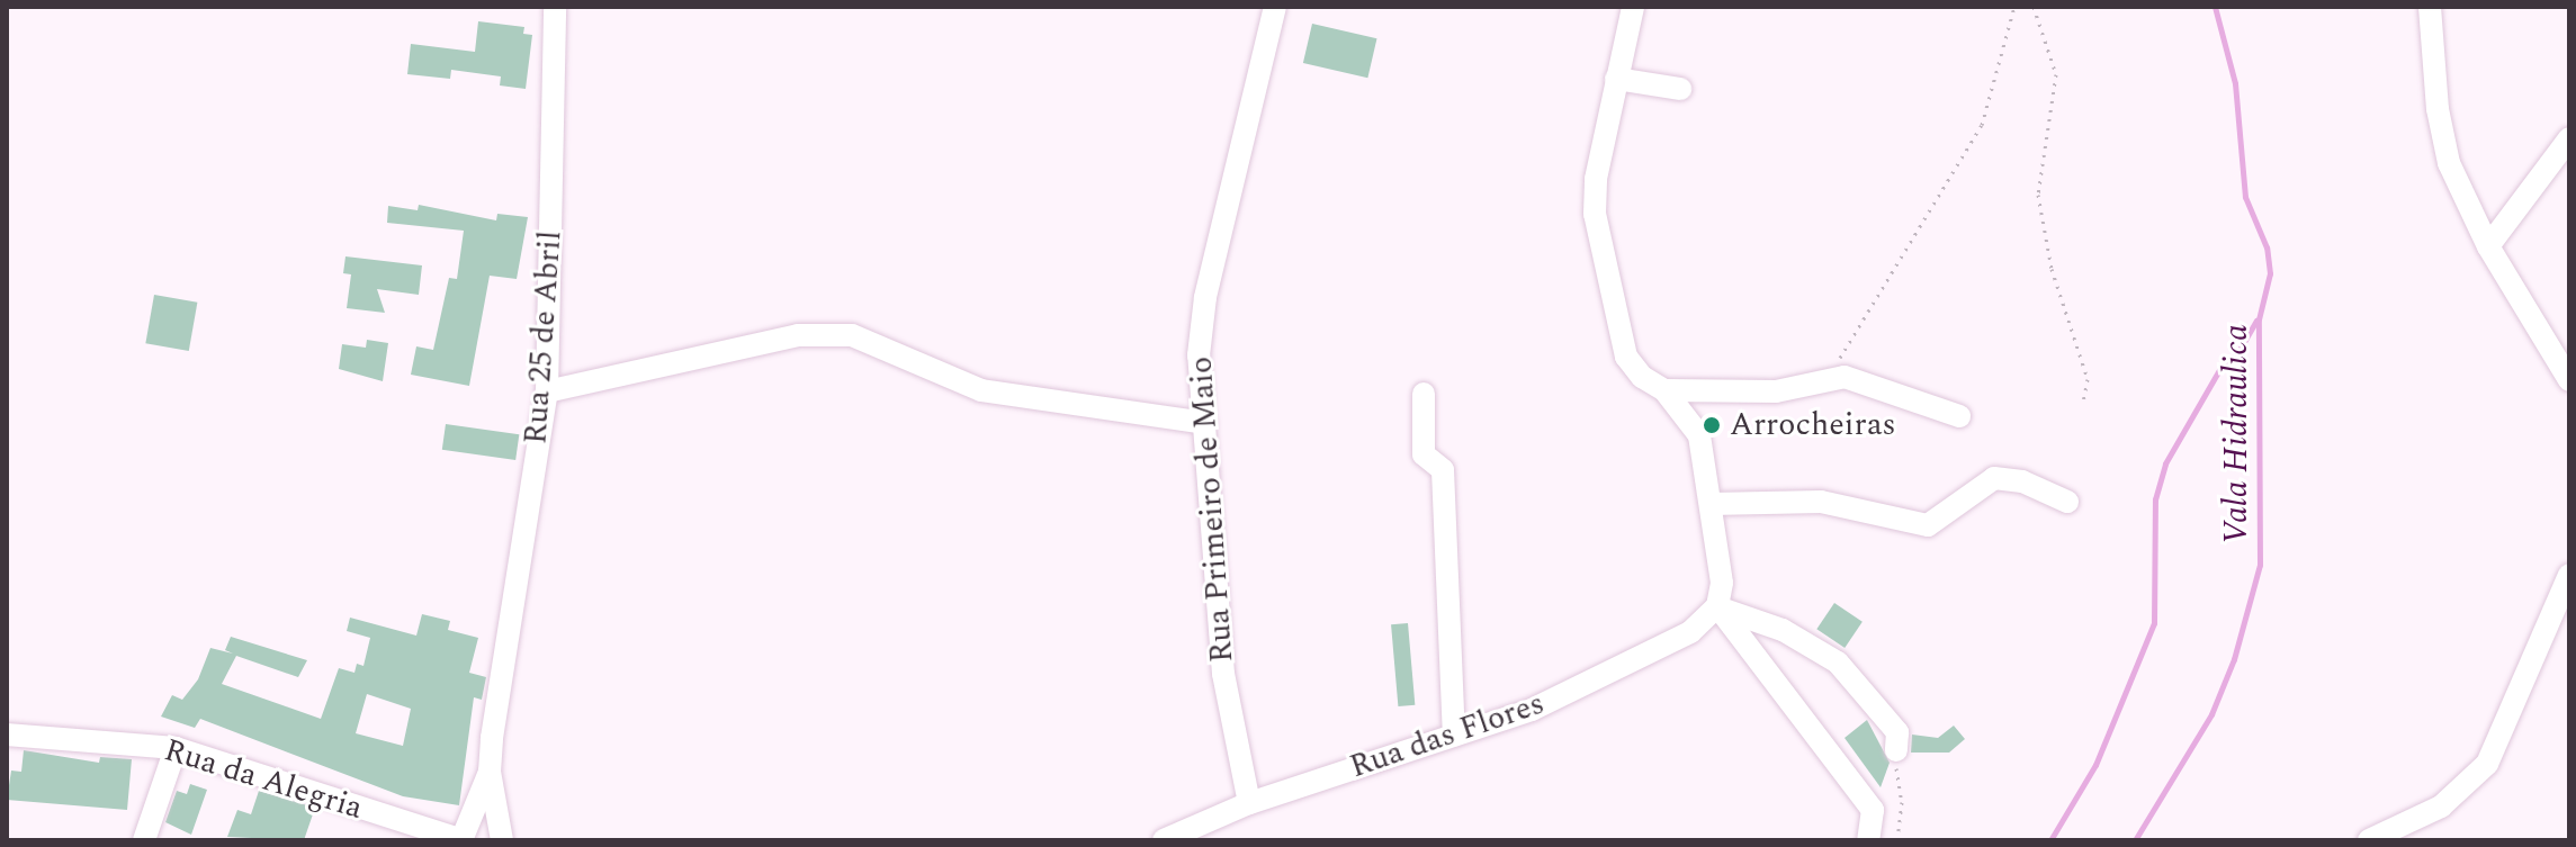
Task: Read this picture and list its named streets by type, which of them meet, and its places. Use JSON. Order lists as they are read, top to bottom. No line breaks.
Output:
{"streets":{"street":["Rua 25 de Abril","Rua Primeiro de Maio","Rua das Flores","Rua da Alegria"]},"crossings":[["Rua 25 de Abril","Rua da Alegria"],["Rua Primeiro de Maio","Rua das Flores"]],"water":["Vala Hidraulica"],"places":["Arrocheiras"]}
